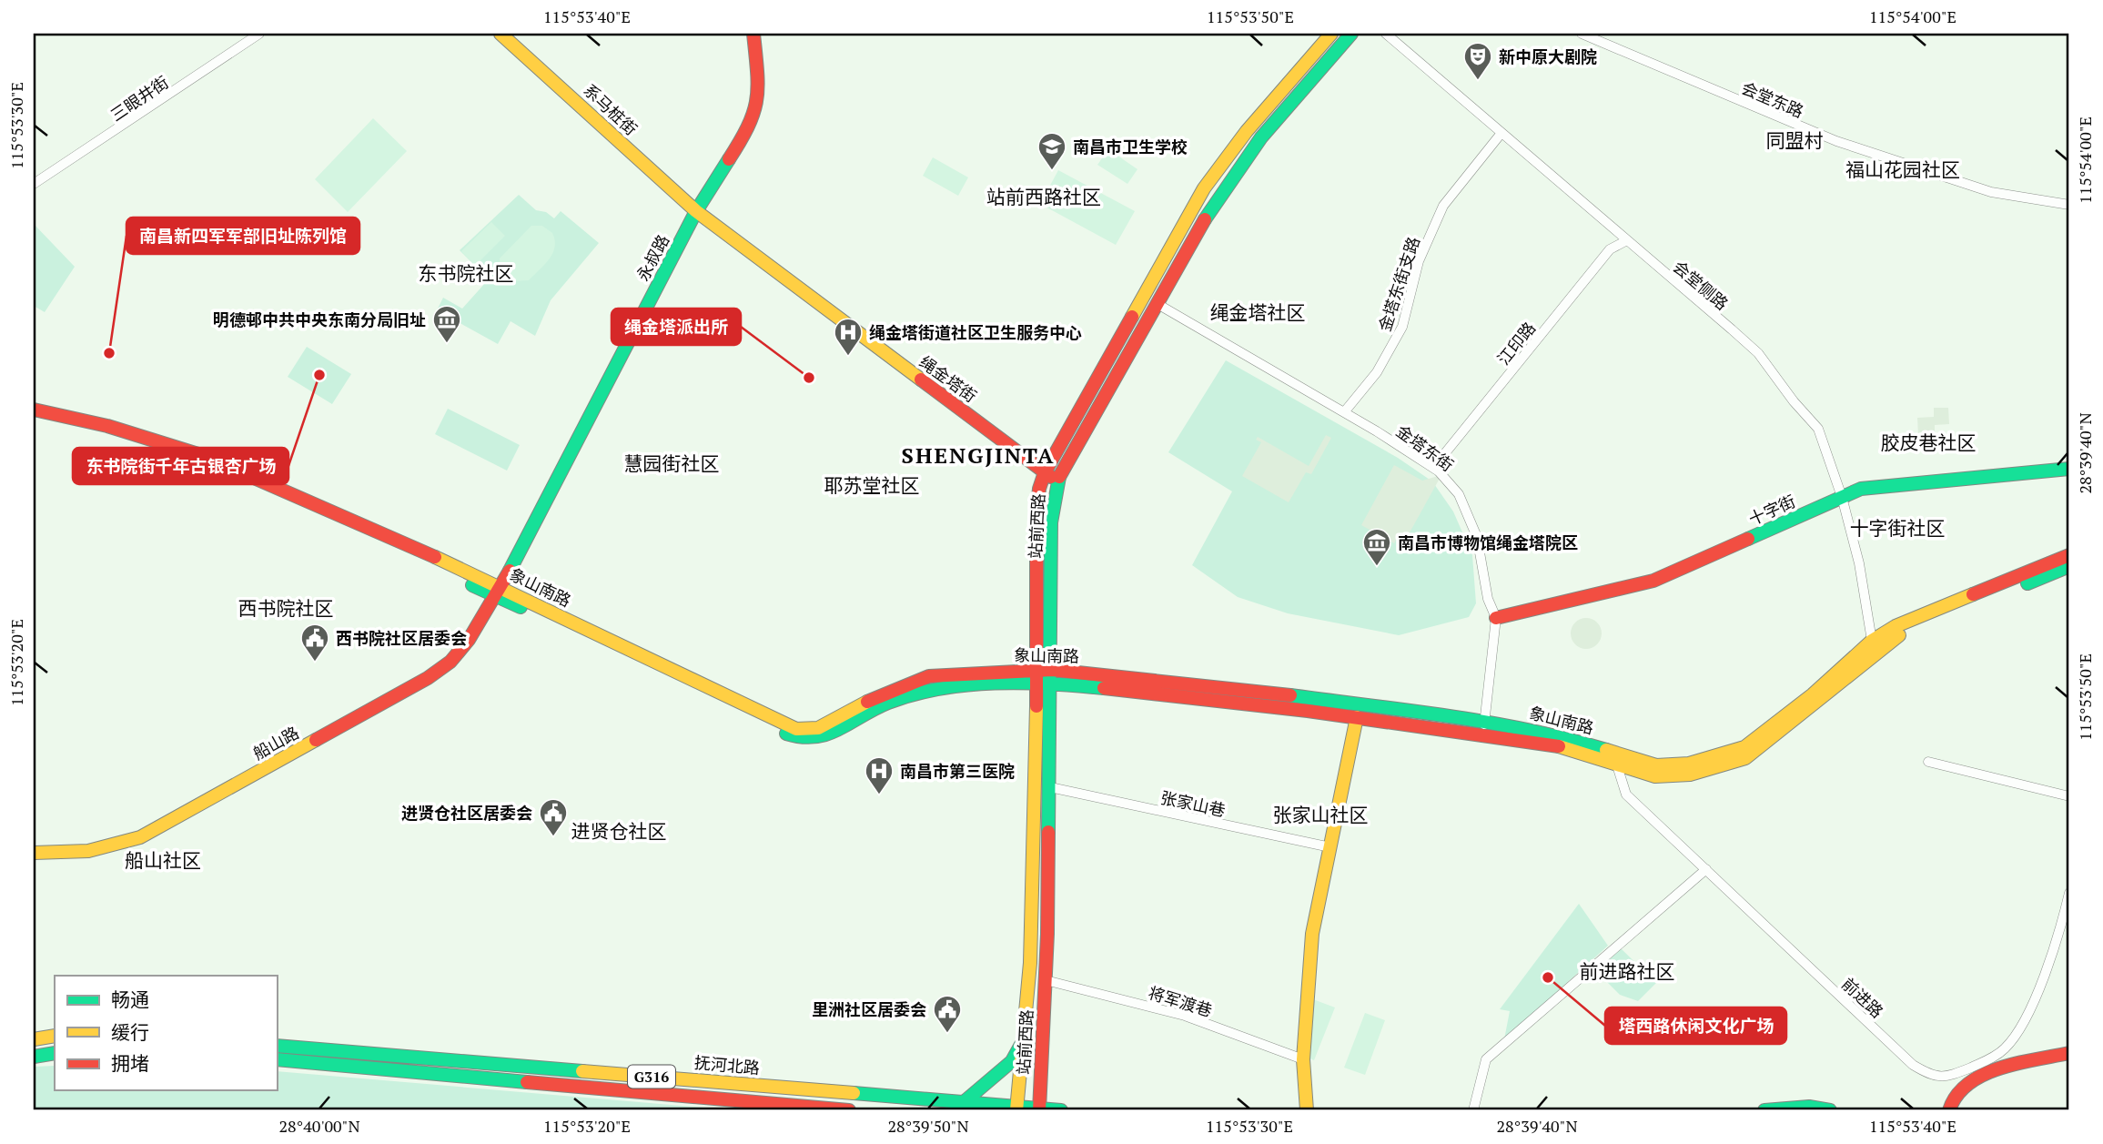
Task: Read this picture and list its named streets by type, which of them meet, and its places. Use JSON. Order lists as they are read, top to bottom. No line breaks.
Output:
{"streets":{"main road":["系马桩街","永叔路","绳金塔街","十字街","站前西路","象山南路","船山路","抚河北路","G316"],"street":["三眼井街","会堂东路","金塔东街支路","会堂侧路","江印路","金塔东街","张家山巷","前进路","将军渡巷"]},"crossings":[["系马桩街","永叔路"],["系马桩街","绳金塔街"],["永叔路","绳金塔街"],["永叔路","象山南路"],["永叔路","船山路"],["金塔东街支路","会堂侧路"],["金塔东街支路","金塔东街"],["会堂侧路","江印路"],["会堂侧路","十字街"],["会堂侧路","象山南路"],["江印路","金塔东街"],["绳金塔街","站前西路"],["金塔东街","十字街"],["金塔东街","站前西路"],["金塔东街","象山南路"],["站前西路","象山南路"],["站前西路","张家山巷"],["站前西路","将军渡巷"],["站前西路","抚河北路"],["象山南路","船山路"],["象山南路","前进路"]],"districts":["同盟村","福山花园社区","站前西路社区","东书院社区","绳金塔社区","胶皮巷社区","SHENGJINTA","慧园街社区","耶苏堂社区","十字街社区","西书院社区","张家山社区","进贤仓社区","船山社区","前进路社区"],"places":{"theatre":["新中原大剧院"],"school or university":["南昌市卫生学校"],"museum":["明德邨中共中央东南分局旧址","南昌市博物馆绳金塔院区"],"other":["南昌新四军军部旧址陈列馆","东书院街千年古银杏广场","绳金塔派出所","塔西路休闲文化广场"],"hospital":["绳金塔街道社区卫生服务中心","南昌市第三医院"],"public building":["西书院社区居委会","进贤仓社区居委会","里洲社区居委会"]},"legend":["畅通","缓行","拥堵"],"coordinates":["115°53'40\"E","115°53'50\"E","115°54'00\"E","115°53'30\"E","28°39'40\"N","115°53'20\"E","28°40'00\"N","28°39'50\"N"]}
